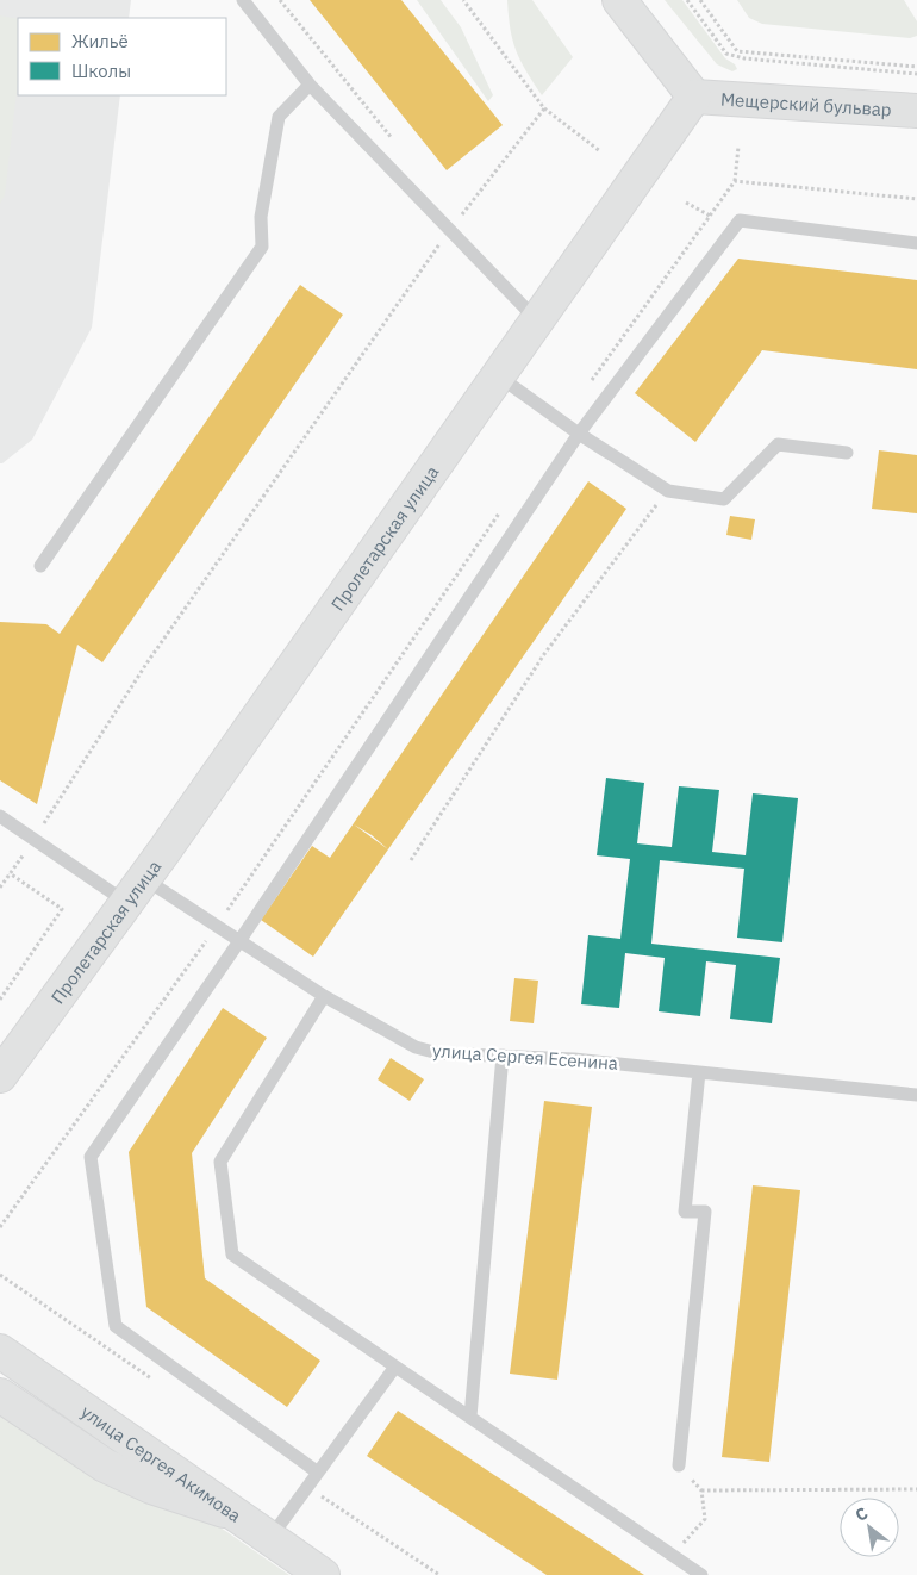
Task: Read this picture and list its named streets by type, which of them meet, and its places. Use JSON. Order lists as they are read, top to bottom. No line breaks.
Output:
{"streets":{"main road":["Мещерский бульвар","Пролетарская улица","улица Сергея Акимова"],"lane":["улица Сергея Есенина"]},"crossings":[["Мещерский бульвар","Пролетарская улица"],["Пролетарская улица","улица Сергея Есенина"]],"legend":["Жильё","Школы"],"north":"top left"}
